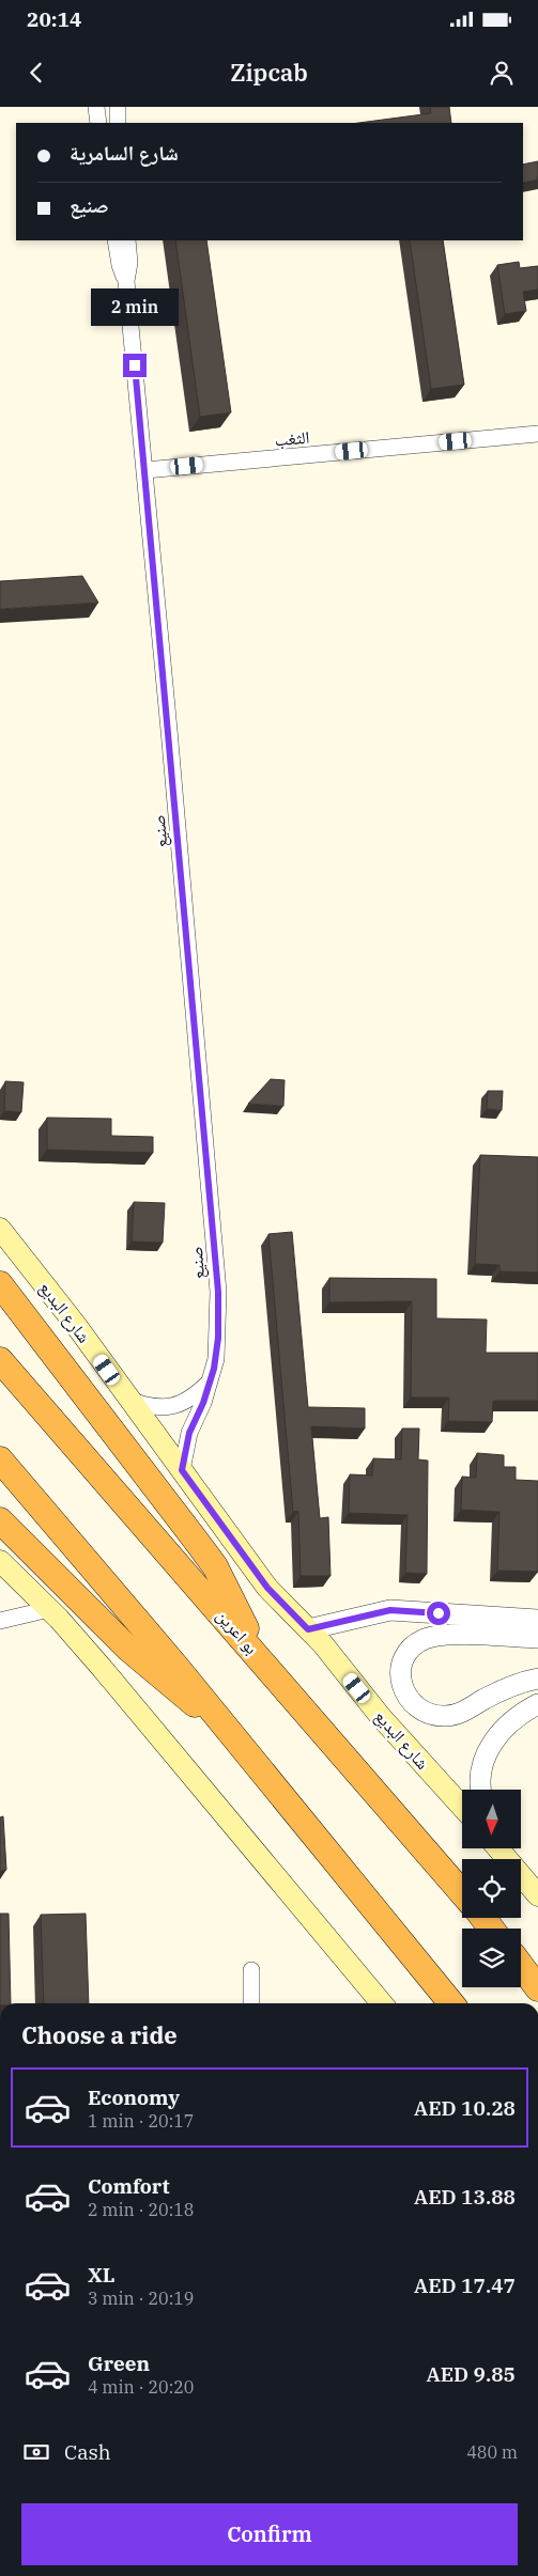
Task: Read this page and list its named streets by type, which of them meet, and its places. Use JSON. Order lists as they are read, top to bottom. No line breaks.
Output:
{"streets":{"highway":["بو اعرين"],"main road":["شارع البديع"],"street":["الثغب","صنيع"]},"crossings":[["الثغب","صنيع"],["صنيع","شارع البديع"]],"north":"bottom","page":{"status":"20:14","header":"Zipcab","banner":["شارع السامرية","صنيع"],"bubble":"2 min","heading":"Choose a ride","list":[{"name":"Economy","note":"1 min · 20:17","value":"AED 10.28"},{"name":"Comfort","note":"2 min · 20:18","value":"AED 13.88"},{"name":"XL","note":"3 min · 20:19","value":"AED 17.47"},{"name":"Green","note":"4 min · 20:20","value":"AED 9.85"}],"pay":["Cash","480 m"],"buttons":"Confirm"}}
